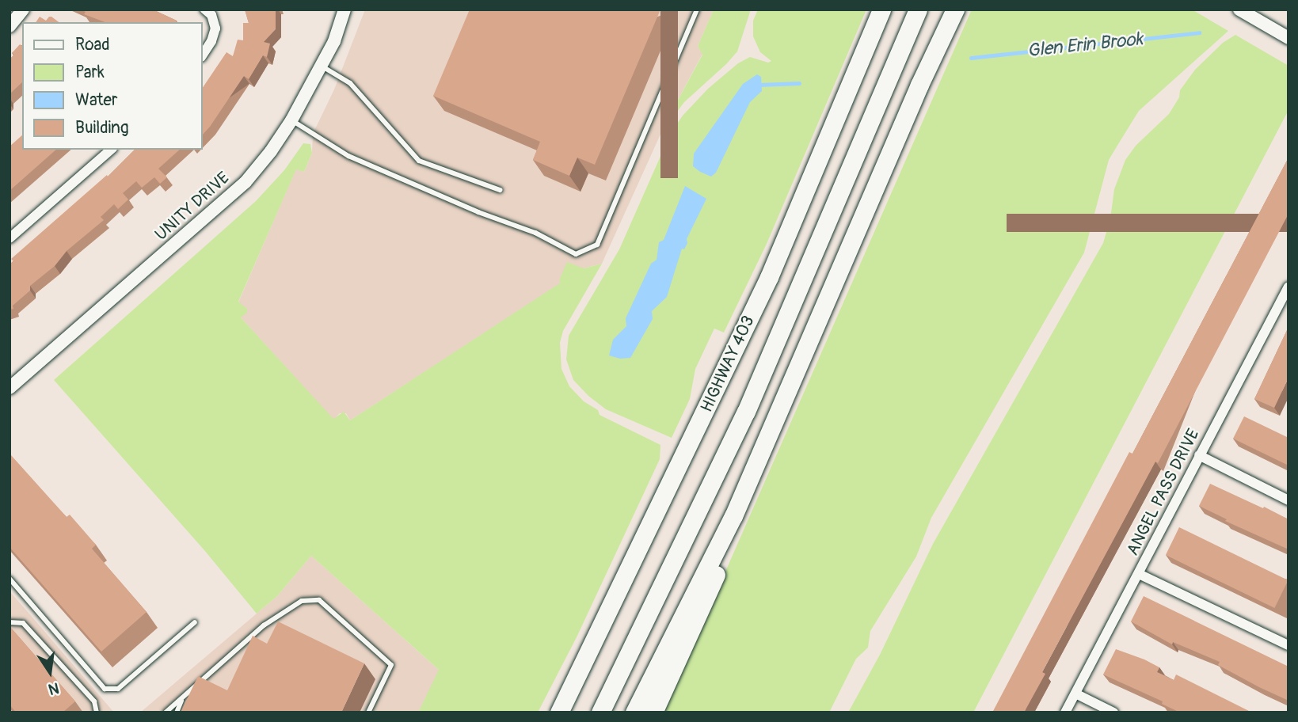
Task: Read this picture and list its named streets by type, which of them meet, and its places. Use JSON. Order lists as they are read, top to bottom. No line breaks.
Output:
{"streets":{"highway":["HIGHWAY 403"],"street":["UNITY DRIVE","ANGEL PASS DRIVE"]},"water":["Glen Erin Brook"],"legend":["Road","Park","Water","Building"],"north":"bottom"}
